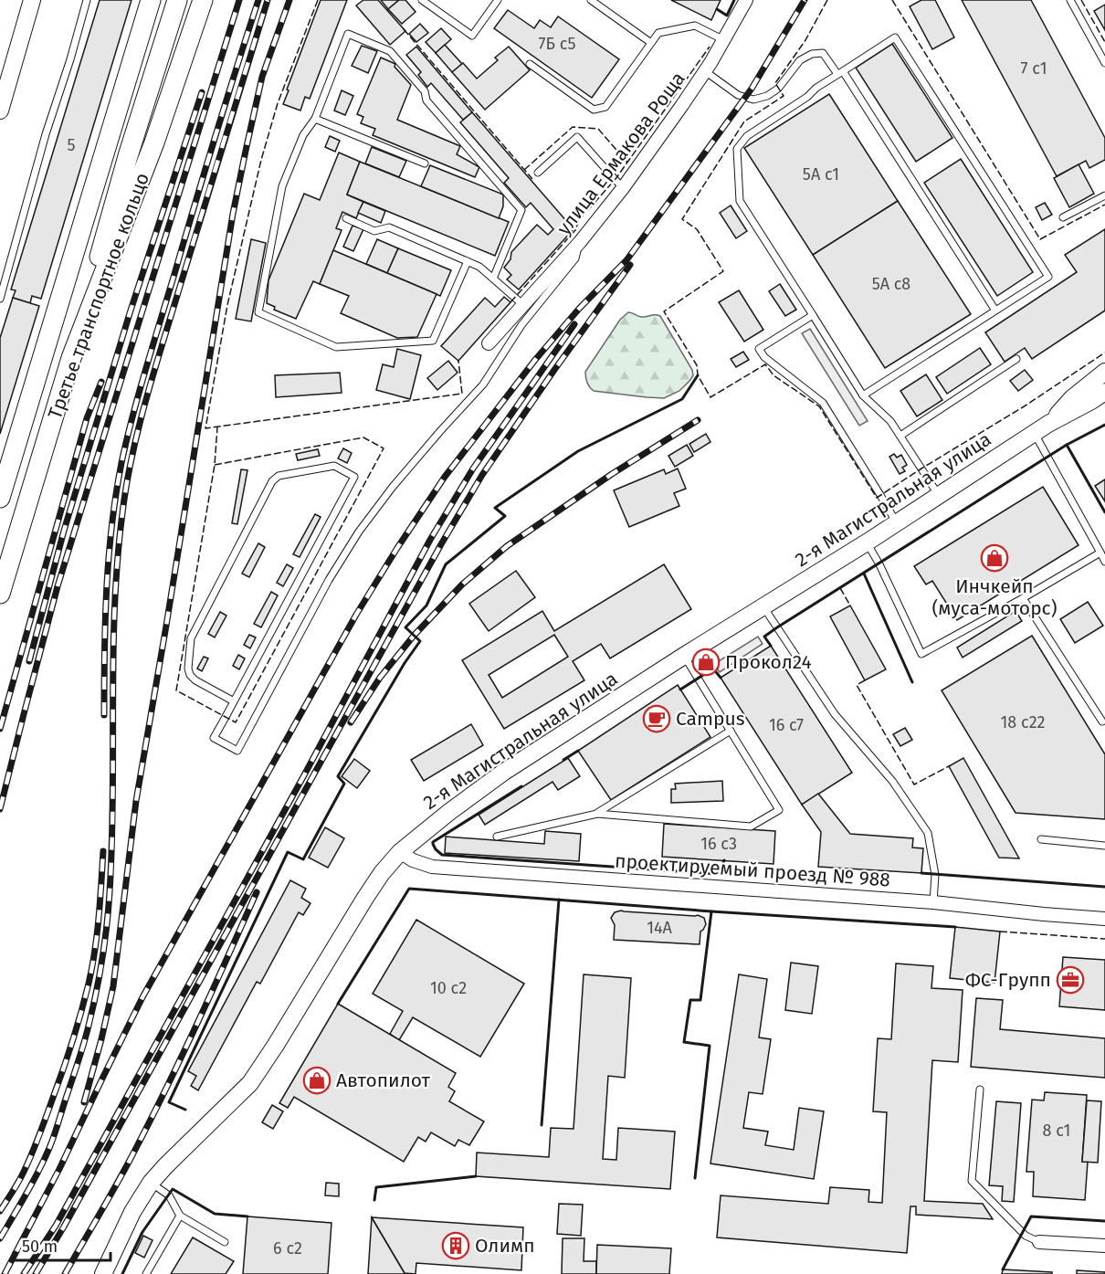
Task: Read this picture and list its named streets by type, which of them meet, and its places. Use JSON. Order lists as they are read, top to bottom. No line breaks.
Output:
{"streets":{"main road":["Третье транспортное кольцо"],"street":["улица Ермакова Роща","2-я Магистральная улица","проектируемый проезд № 988"]},"crossings":[["2-я Магистральная улица","проектируемый проезд № 988"]],"places":{"shop":["Инчкейп (муса-моторс)","Прокол24","Автопилот"],"cafe":["Campus"],"office":["ФС-Групп"],"building":["Олимп"]},"house_numbers":["7Б с5","7 с1","5","5А с1","5А с8","18 с22","16 с7","16 с3","14А","10 с2","8 с1","6 с2"],"scale_bar":"50 m"}
